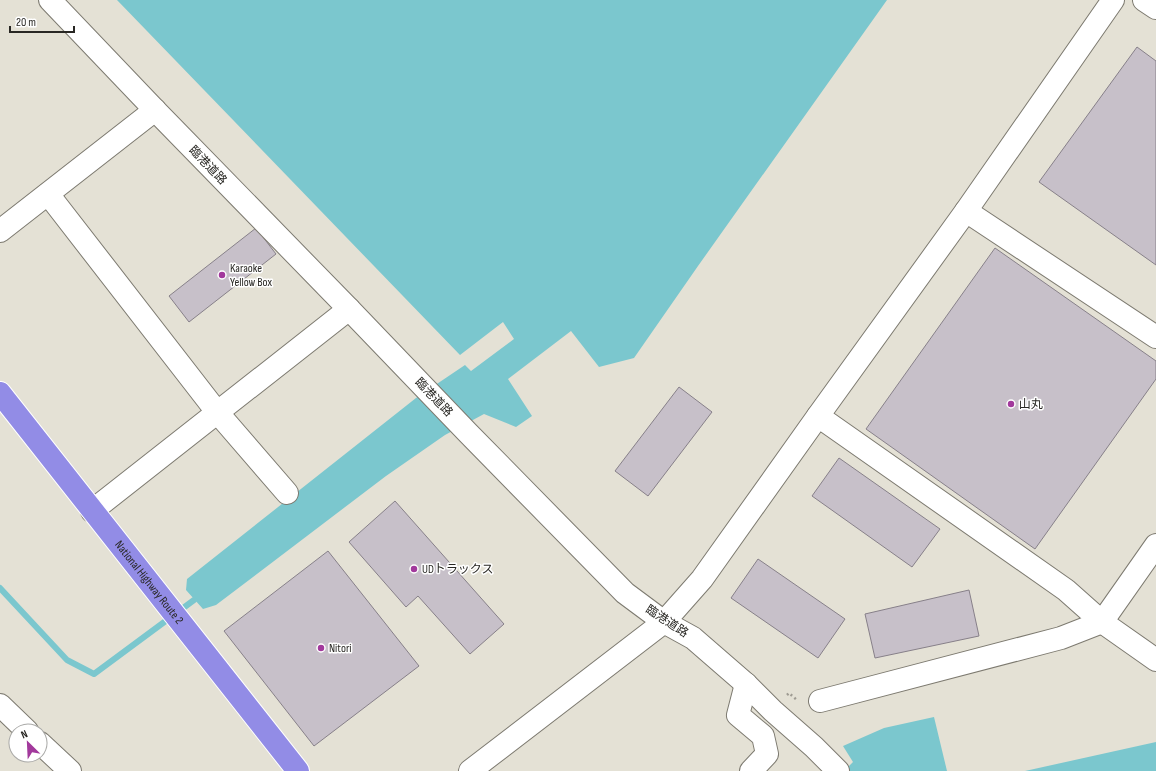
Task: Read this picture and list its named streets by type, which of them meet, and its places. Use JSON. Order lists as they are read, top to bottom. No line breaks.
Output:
{"streets":{"highway":["National Highway Route 2"],"street":["臨港道路"]},"places":["Karaoke Yellow Box","山丸","UDトラックス","Nitori"],"scale_bar":"20 m","north":"top left"}
